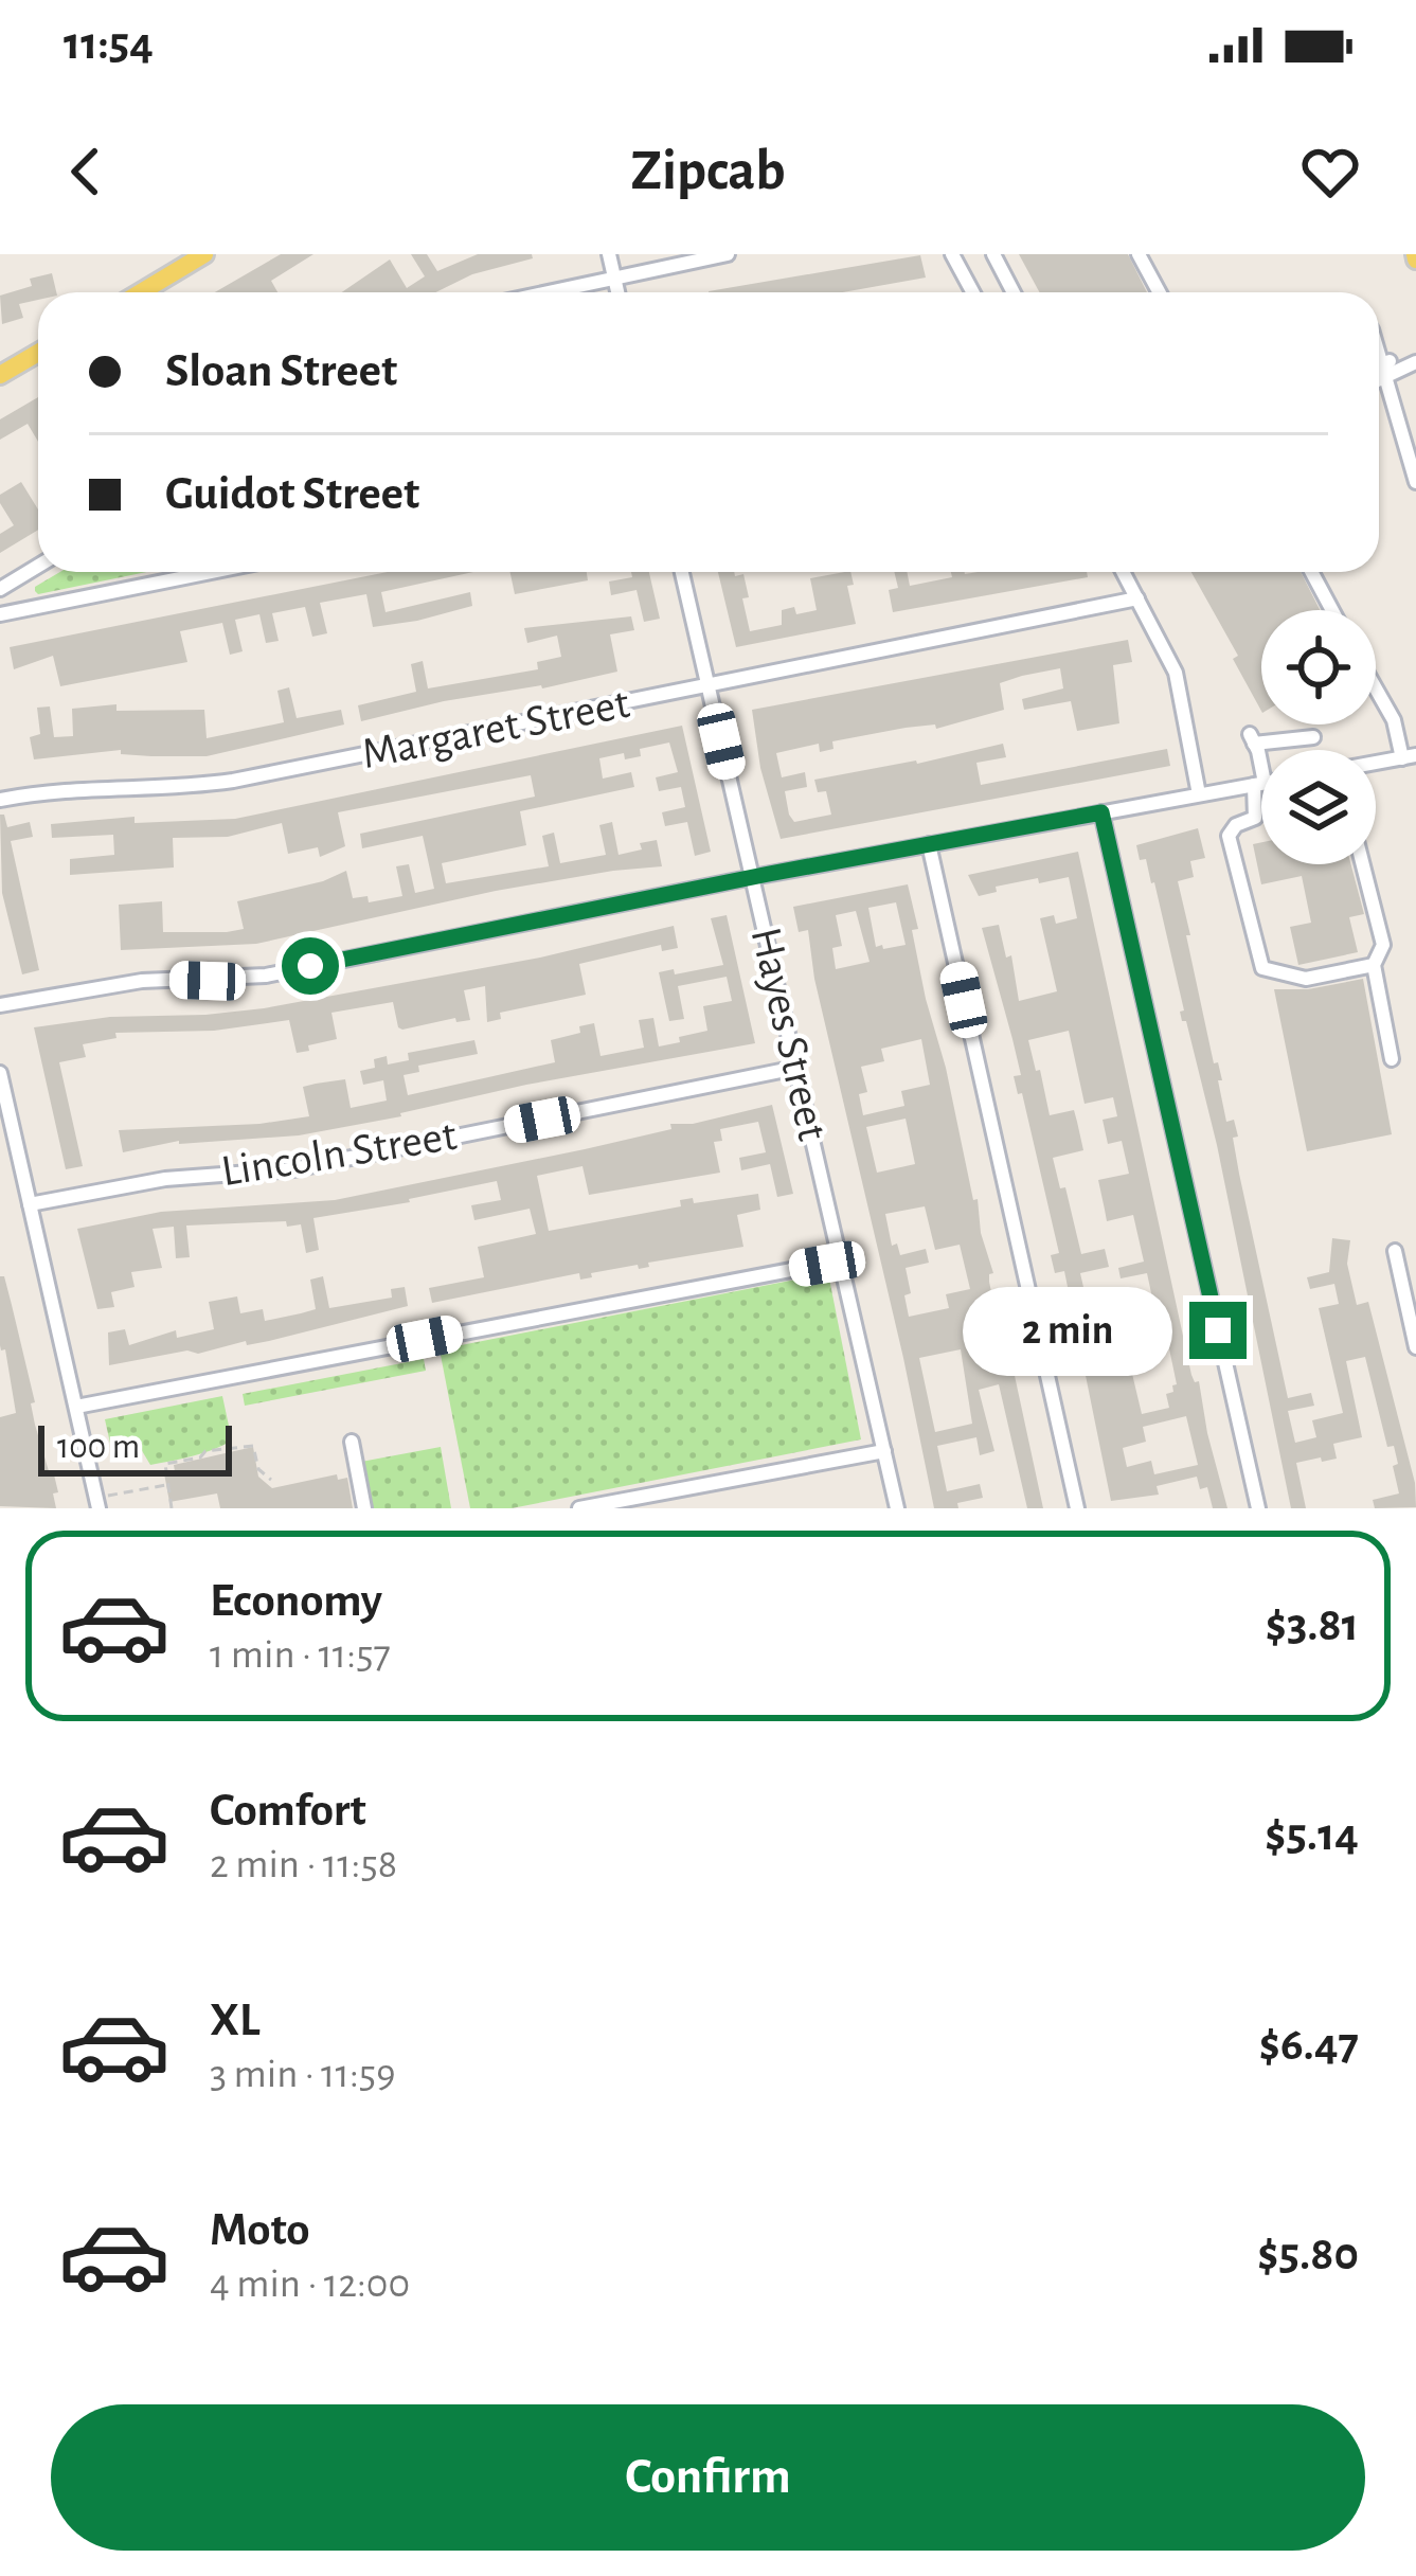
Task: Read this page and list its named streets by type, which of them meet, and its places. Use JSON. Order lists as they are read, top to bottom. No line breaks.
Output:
{"streets":{"street":["Margaret Street","Hayes Street","Lincoln Street"]},"crossings":[["Margaret Street","Hayes Street"],["Hayes Street","Lincoln Street"]],"scale_bar":"100 m","page":{"status":"11:54","header":"Zipcab","banner":["Sloan Street","Guidot Street"],"bubble":"2 min","scale":"100 m","list":[{"name":"Economy","note":"1 min · 11:57","value":"$3.81"},{"name":"Comfort","note":"2 min · 11:58","value":"$5.14"},{"name":"XL","note":"3 min · 11:59","value":"$6.47"},{"name":"Moto","note":"4 min · 12:00","value":"$5.80"}],"buttons":"Confirm"}}
